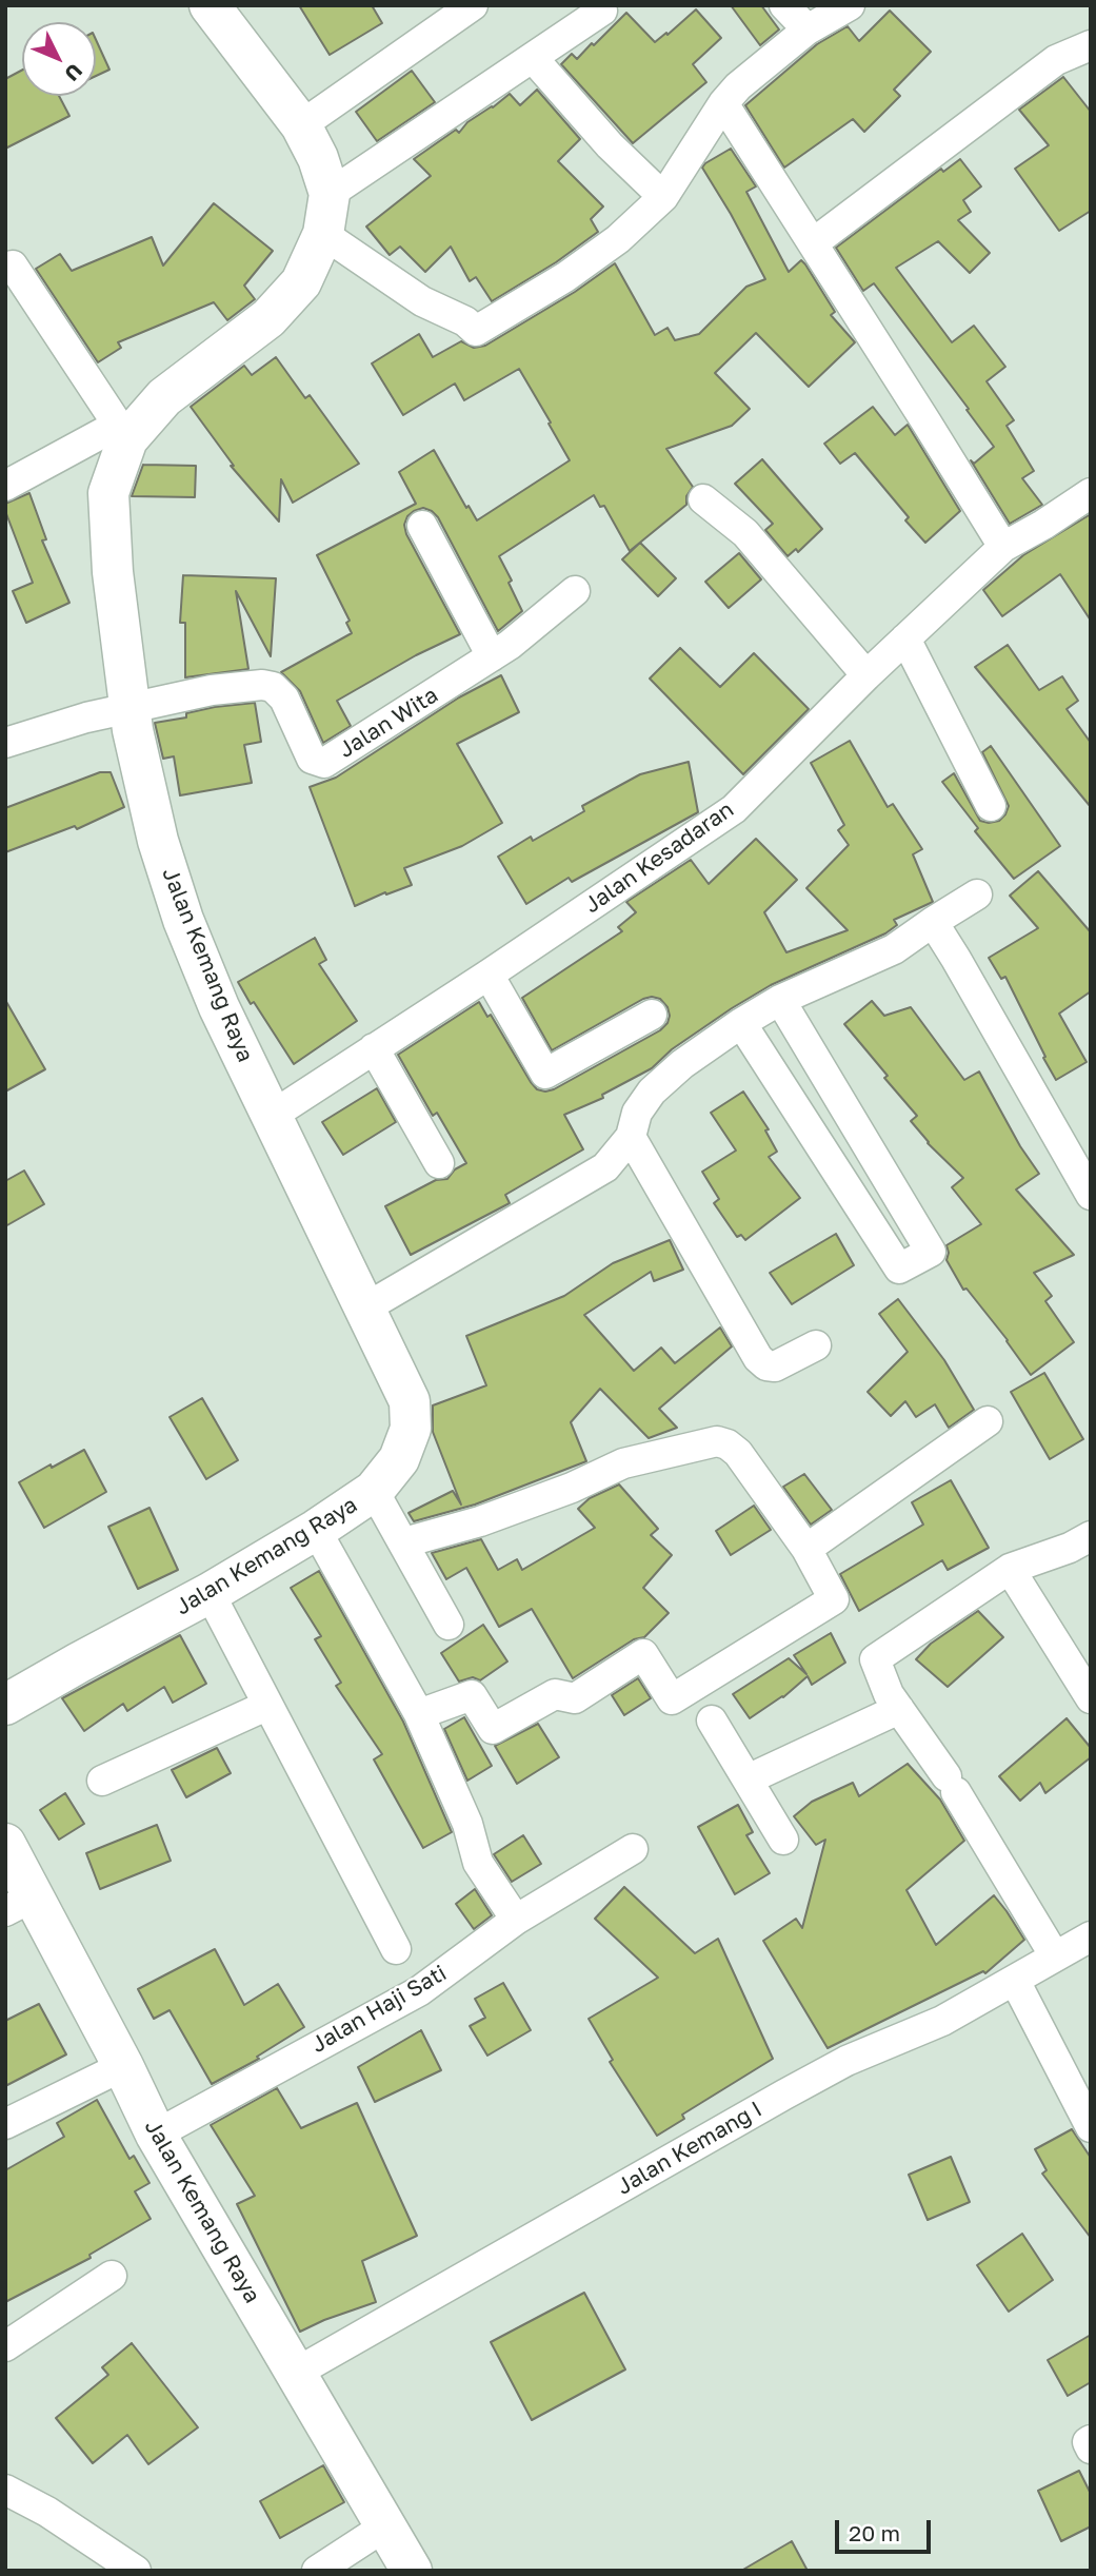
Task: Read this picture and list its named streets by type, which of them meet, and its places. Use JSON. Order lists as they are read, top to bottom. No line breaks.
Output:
{"streets":{"street":["Jalan Wita","Jalan Kesadaran","Jalan Kemang Raya","Jalan Haji Sati","Jalan Kemang I"]},"crossings":[["Jalan Wita","Jalan Kemang Raya"],["Jalan Kesadaran","Jalan Kemang Raya"],["Jalan Kemang Raya","Jalan Haji Sati"],["Jalan Kemang Raya","Jalan Kemang I"]],"scale_bar":"20 m","north":"bottom right"}
